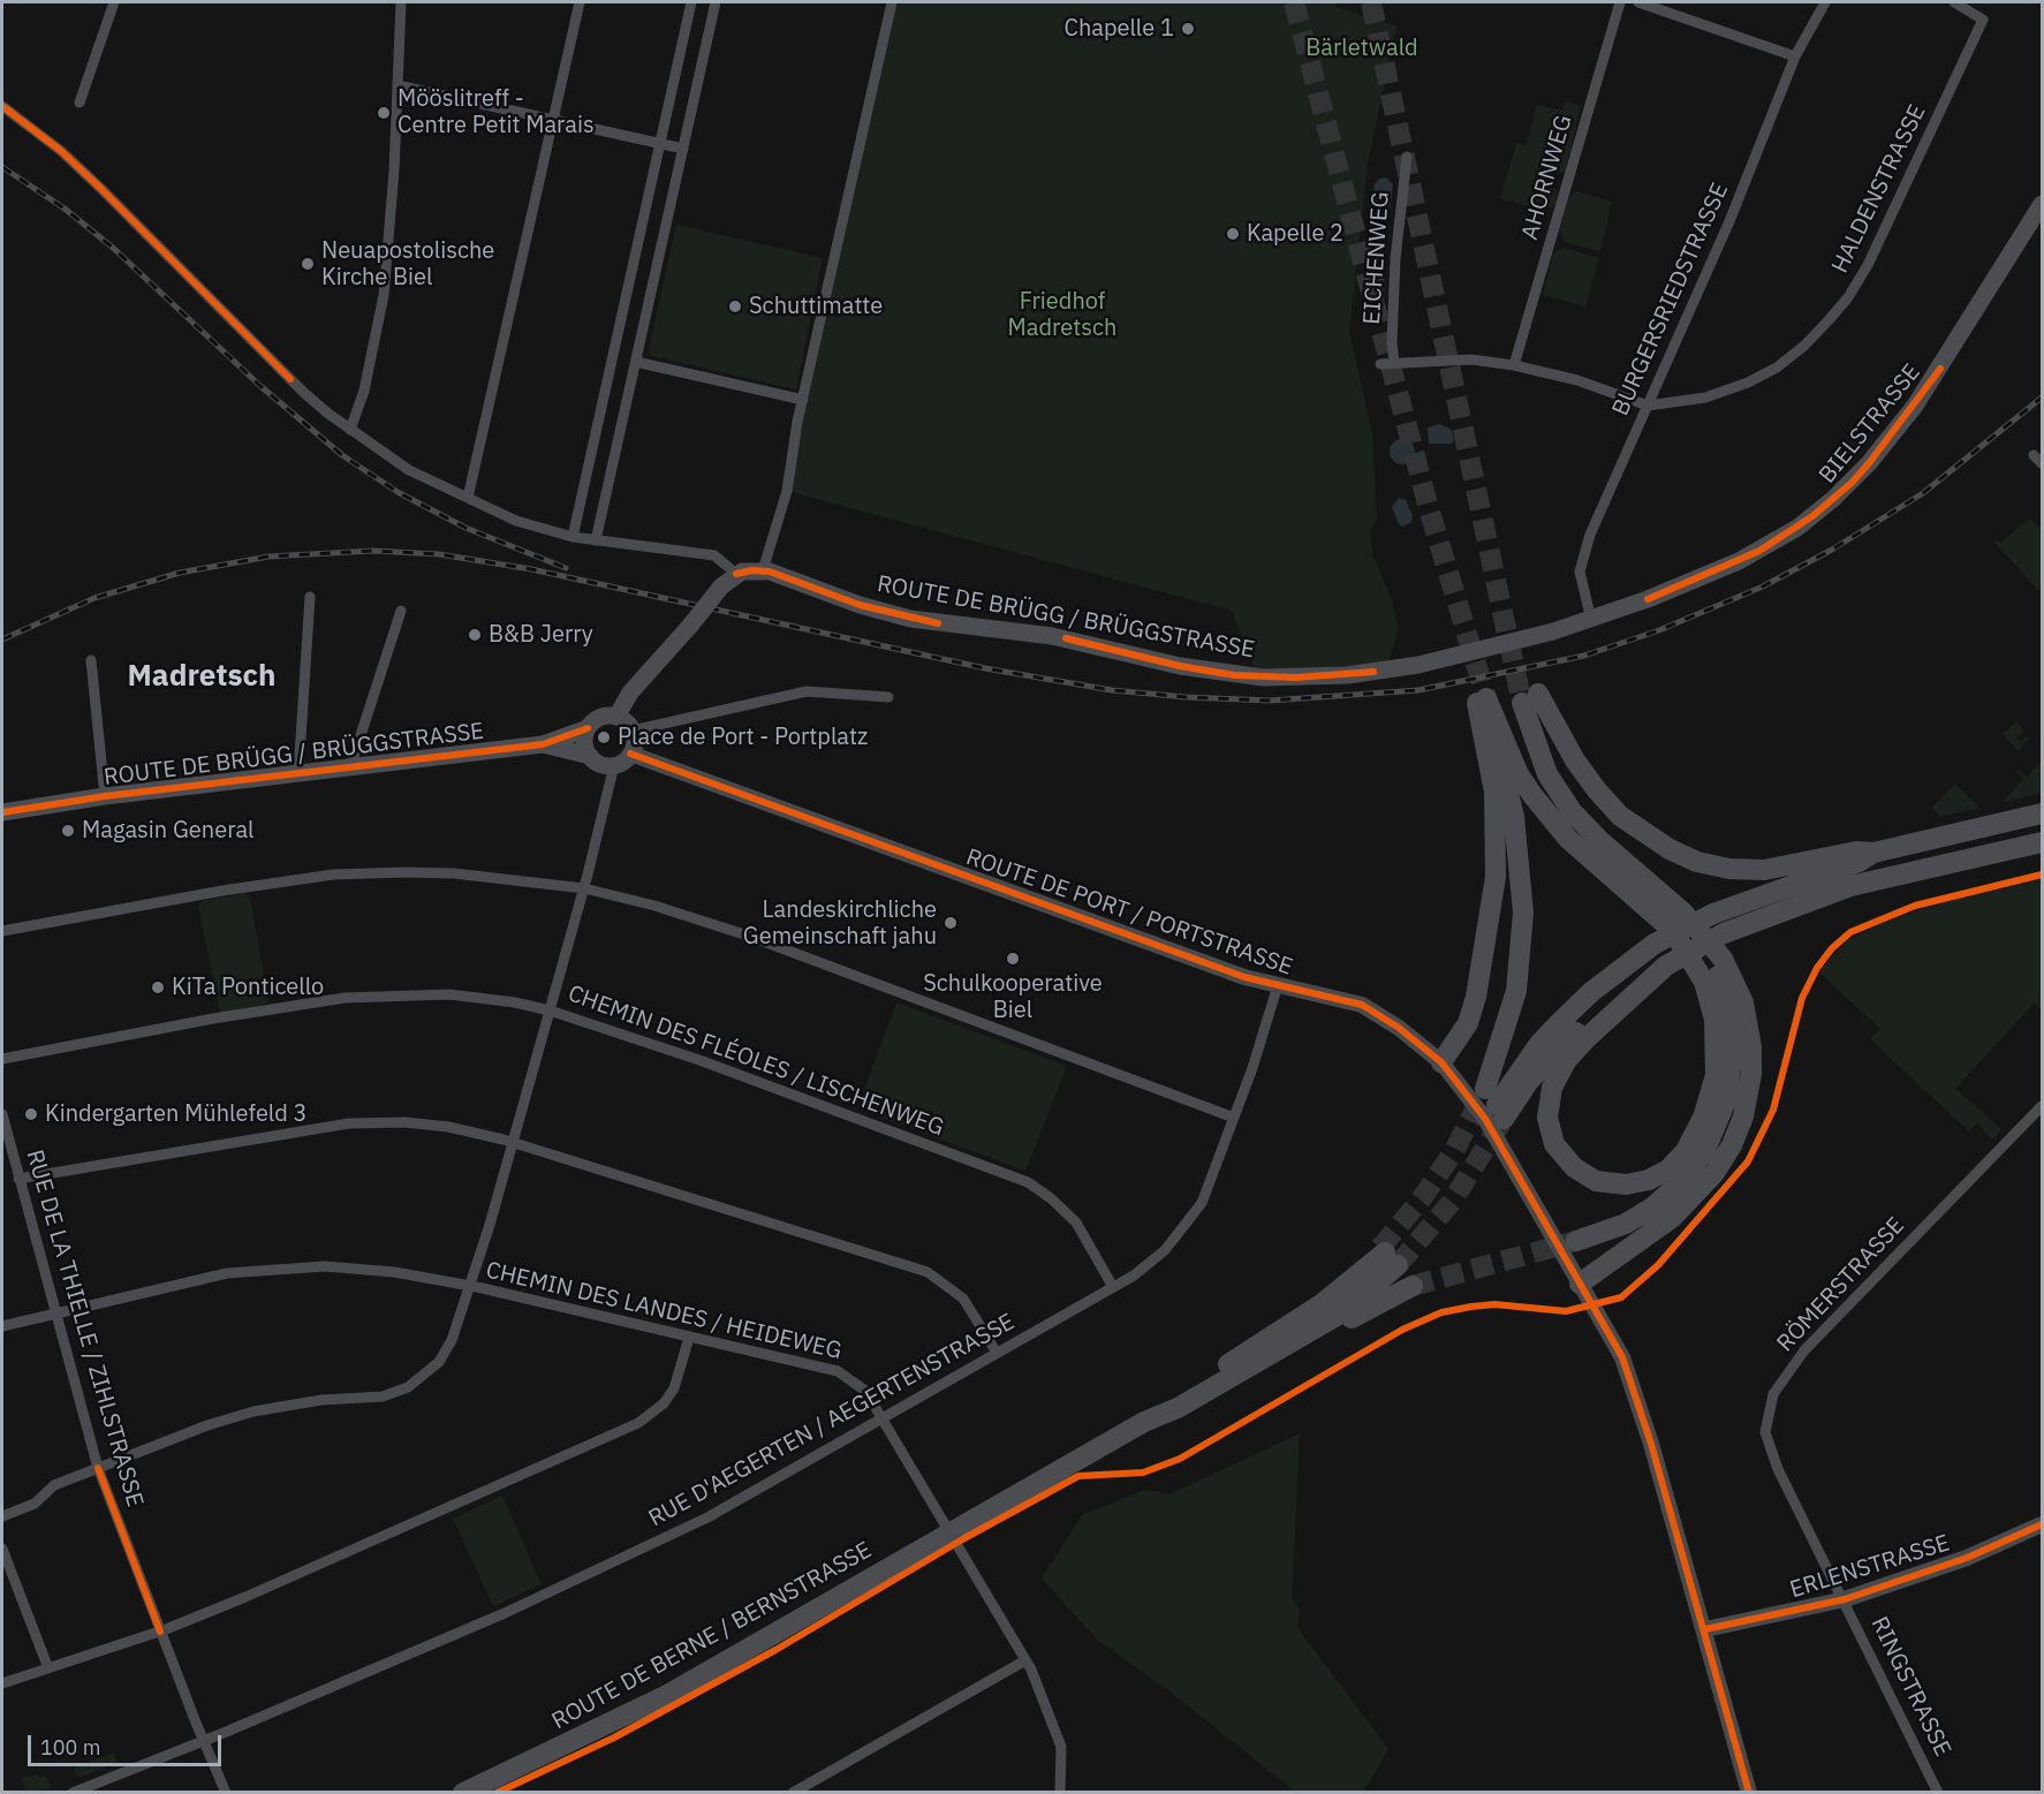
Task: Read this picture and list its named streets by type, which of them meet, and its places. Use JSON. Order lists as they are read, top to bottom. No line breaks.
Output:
{"streets":{"highway":["ROUTE DE BERNE / BERNSTRASSE"],"main road":["BIELSTRASSE","ROUTE DE BRÜGG / BRÜGGSTRASSE","ROUTE DE PORT / PORTSTRASSE","ERLENSTRASSE"],"street":["AHORNWEG","HALDENSTRASSE","EICHENWEG","BURGERSRIEDSTRASSE","CHEMIN DES FLÉOLES / LISCHENWEG","RÖMERSTRASSE","CHEMIN DES LANDES / HEIDEWEG","RUE DE LA THIELLE / ZIHLSTRASSE","RUE D'AEGERTEN / AEGERTENSTRASSE","RINGSTRASSE"]},"crossings":[["AHORNWEG","HALDENSTRASSE"],["HALDENSTRASSE","EICHENWEG"],["HALDENSTRASSE","BURGERSRIEDSTRASSE"],["BURGERSRIEDSTRASSE","BIELSTRASSE"],["BIELSTRASSE","ROUTE DE BRÜGG / BRÜGGSTRASSE"],["ROUTE DE BRÜGG / BRÜGGSTRASSE","ROUTE DE PORT / PORTSTRASSE"],["ROUTE DE PORT / PORTSTRASSE","RUE D'AEGERTEN / AEGERTENSTRASSE"],["ROUTE DE PORT / PORTSTRASSE","ERLENSTRASSE"],["CHEMIN DES FLÉOLES / LISCHENWEG","RUE D'AEGERTEN / AEGERTENSTRASSE"],["RÖMERSTRASSE","ERLENSTRASSE"],["RÖMERSTRASSE","RINGSTRASSE"],["CHEMIN DES LANDES / HEIDEWEG","RUE DE LA THIELLE / ZIHLSTRASSE"],["CHEMIN DES LANDES / HEIDEWEG","RUE D'AEGERTEN / AEGERTENSTRASSE"],["RUE DE LA THIELLE / ZIHLSTRASSE","RUE D'AEGERTEN / AEGERTENSTRASSE"],["ERLENSTRASSE","RINGSTRASSE"]],"districts":["Madretsch"],"parks":["Bärletwald","Friedhof Madretsch"],"places":["Chapelle 1","Mööslitreff - Centre Petit Marais","Kapelle 2","Neuapostolische Kirche Biel","Schuttimatte","B&B Jerry","Place de Port - Portplatz","Magasin General","Landeskirchliche Gemeinschaft jahu","Schulkooperative Biel","KiTa Ponticello","Kindergarten Mühlefeld 3"],"scale_bar":"100 m"}
